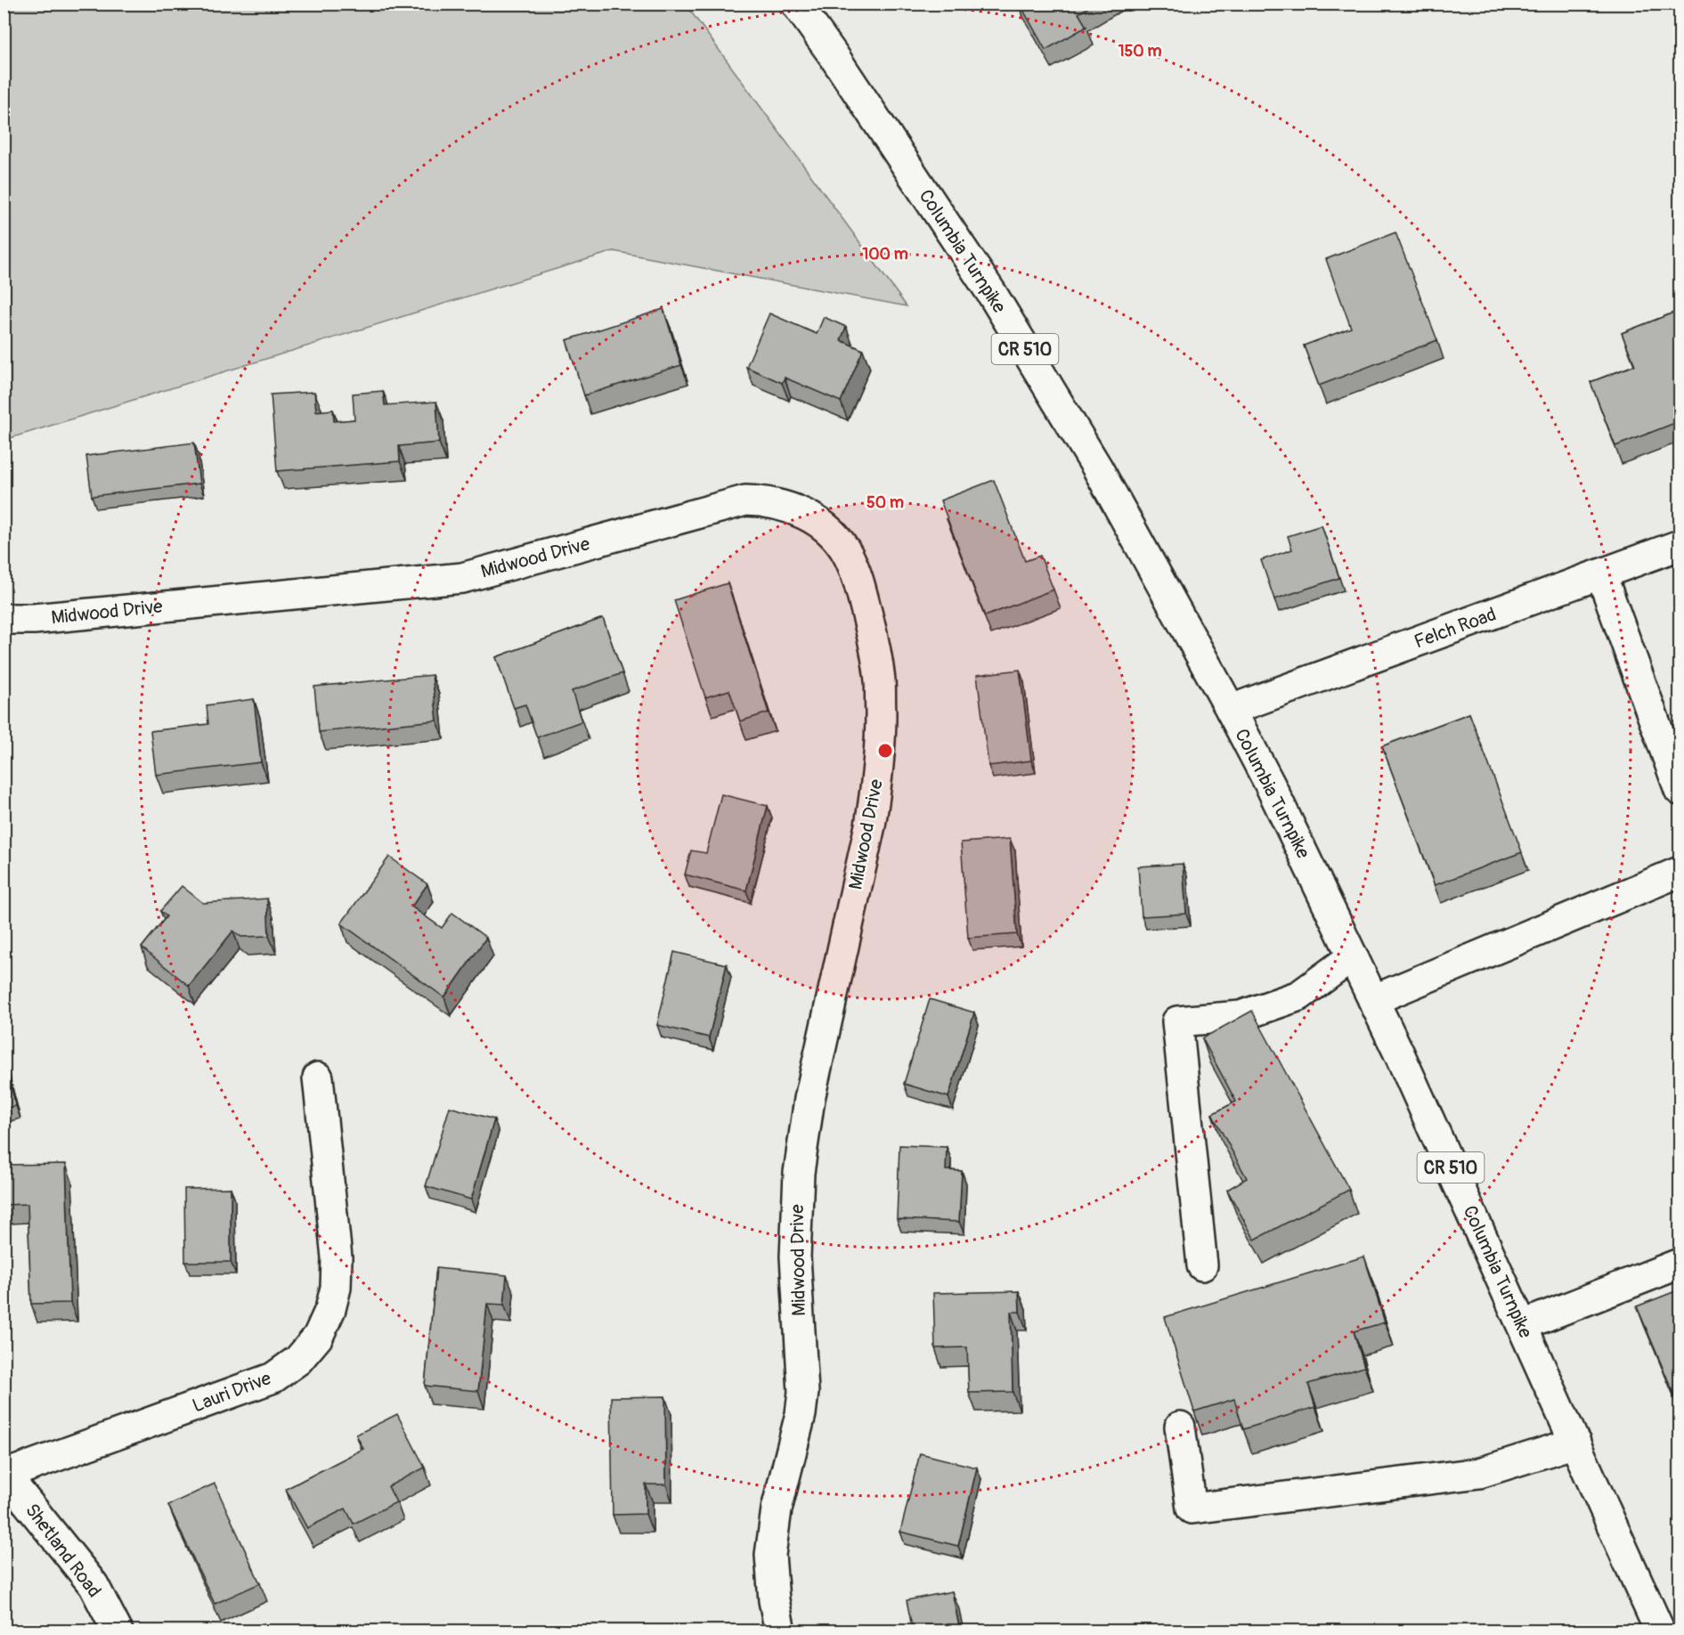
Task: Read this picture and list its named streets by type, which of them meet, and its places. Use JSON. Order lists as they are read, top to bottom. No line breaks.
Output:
{"streets":{"street":["Columbia Turnpike","CR 510","Midwood Drive","Felch Road","Lauri Drive","Shetland Road"]},"crossings":[["Columbia Turnpike","Felch Road"],["Lauri Drive","Shetland Road"]],"rings":["150 m","100 m","50 m"]}
